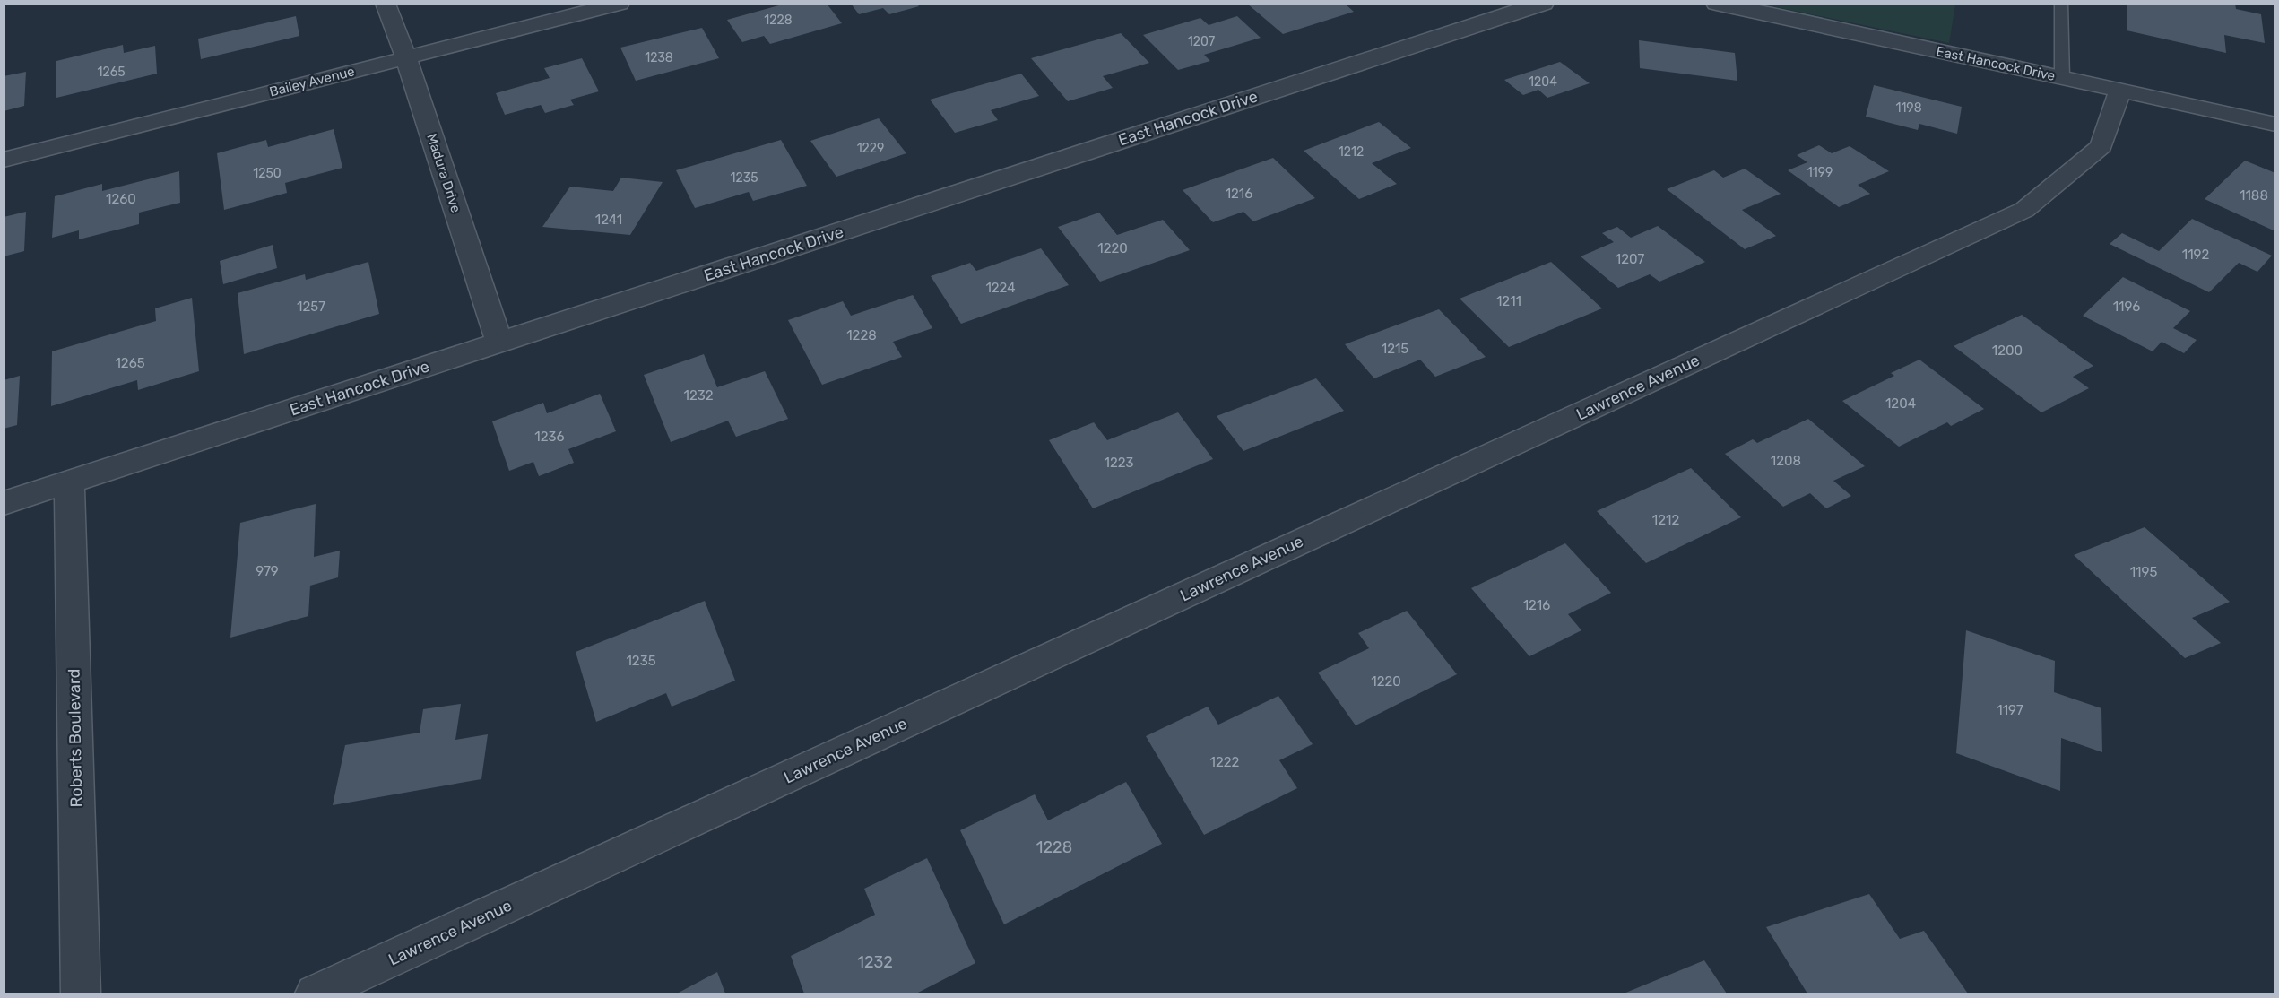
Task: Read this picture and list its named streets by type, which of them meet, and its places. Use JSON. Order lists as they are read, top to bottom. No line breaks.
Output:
{"streets":{"street":["East Hancock Drive","Bailey Avenue","Madura Drive","Lawrence Avenue","Roberts Boulevard"]},"crossings":[["East Hancock Drive","Madura Drive"],["East Hancock Drive","Lawrence Avenue"],["East Hancock Drive","Roberts Boulevard"],["Bailey Avenue","Madura Drive"]],"house_numbers":["1228","1207","1238","1265","1204","1198","1229","1212","1199","1250","1235","1216","1188","1260","1241","1220","1192","1207","1224","1211","1257","1196","1228","1215","1200","1265","1232","1204","1236","1208","1223","1212","979","1195","1216","1235","1220","1197","1222","1228","1232"]}
